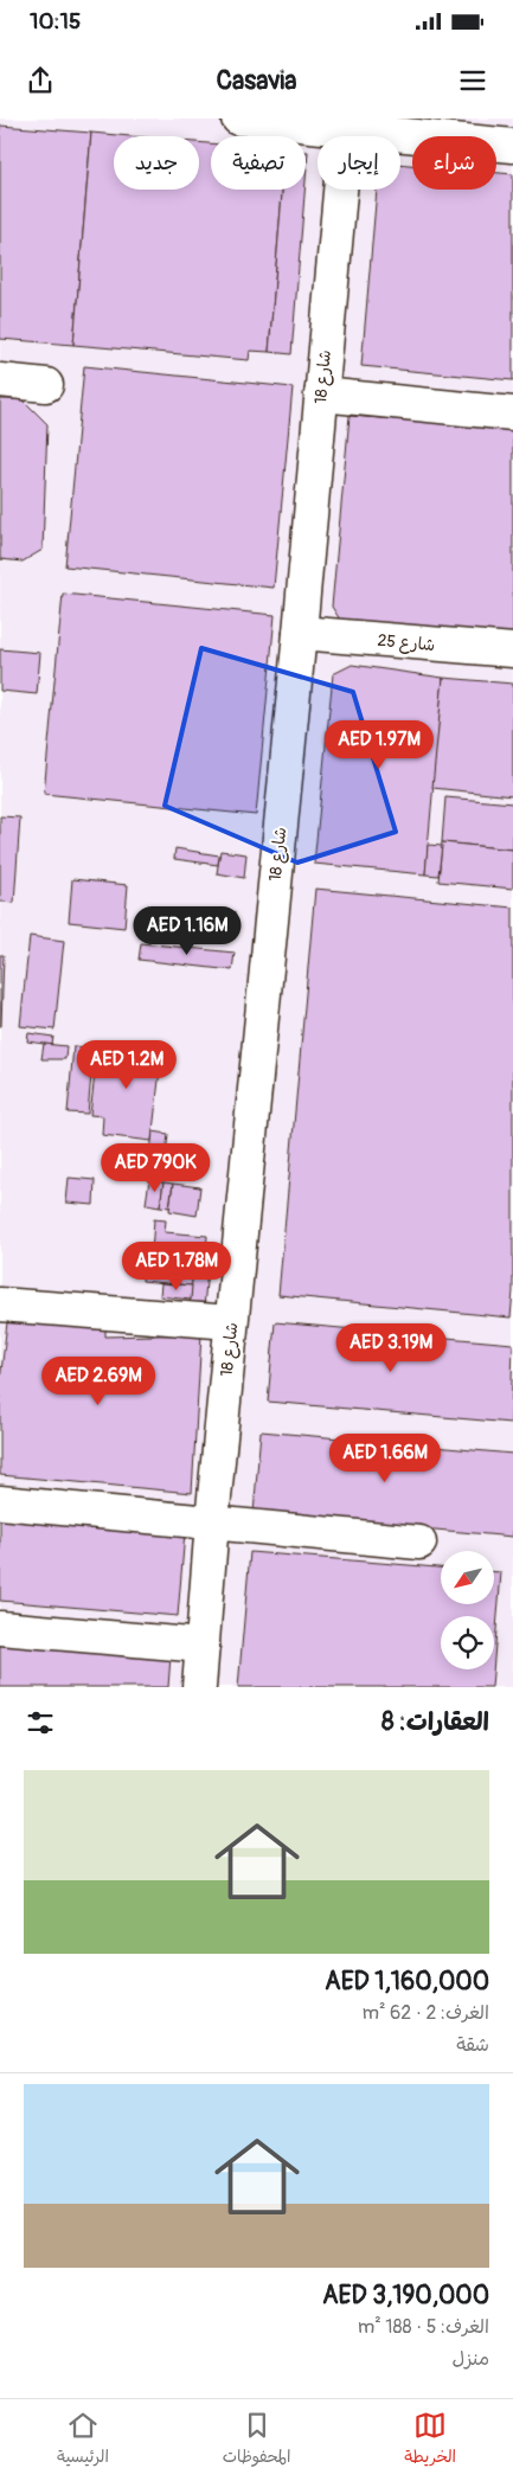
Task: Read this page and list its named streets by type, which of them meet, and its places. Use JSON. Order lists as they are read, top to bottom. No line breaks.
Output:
{"streets":{"street":["شارع 18","شارع 25"]},"crossings":[["شارع 18","شارع 25"]],"north":"bottom left","page":{"status":"10:15","header":"Casavia","chip":["شراء","إيجار","تصفية","جديد"],"price":["AED 1.97M","AED 1.16M","AED 1.2M","AED 790K","AED 1.78M","AED 3.19M","AED 2.69M","AED 1.66M"],"heading":"العقارات: 8","list":[{"name":"AED 1,160,000","note":"الغرف: 2 · 62 m² · شقة"},{"name":"AED 3,190,000","note":"الغرف: 5 · 188 m² · منزل"}],"tabs":["الخريطة","المحفوظات","الرئيسية"]}}
